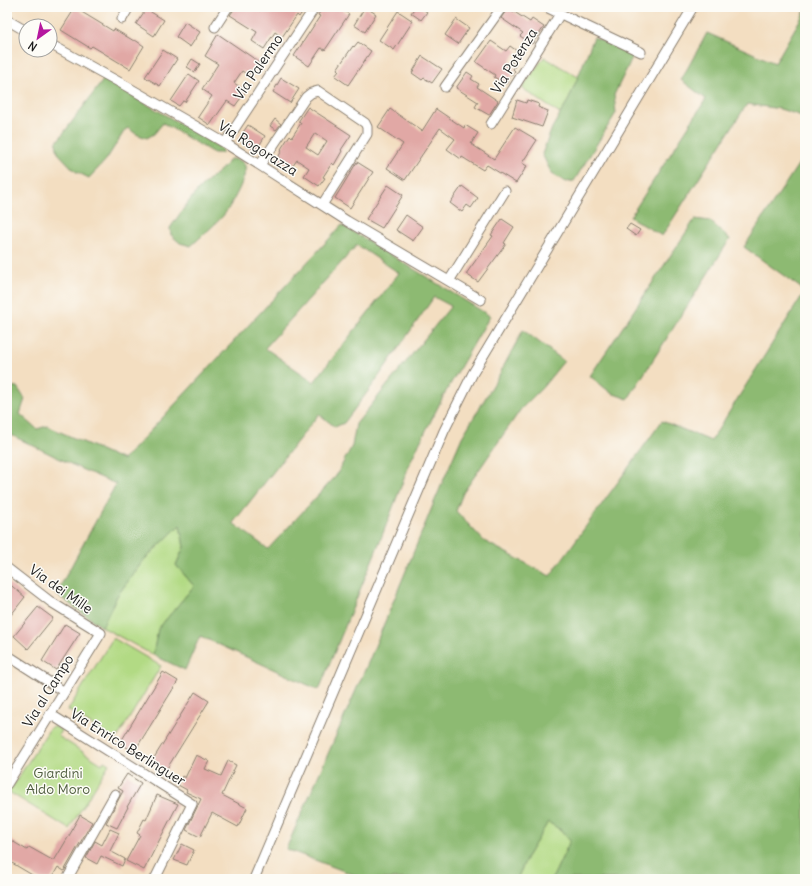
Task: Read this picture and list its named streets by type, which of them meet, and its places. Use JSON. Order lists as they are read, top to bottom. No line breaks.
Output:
{"streets":{"street":["Via Potenza","Via Palermo","Via Rogorazza","Via dei Mille","Via al Campo","Via Enrico Berlinguer"]},"crossings":[["Via Palermo","Via Rogorazza"],["Via dei Mille","Via al Campo"],["Via al Campo","Via Enrico Berlinguer"]],"parks":["Giardini Aldo Moro"],"north":"bottom left"}
